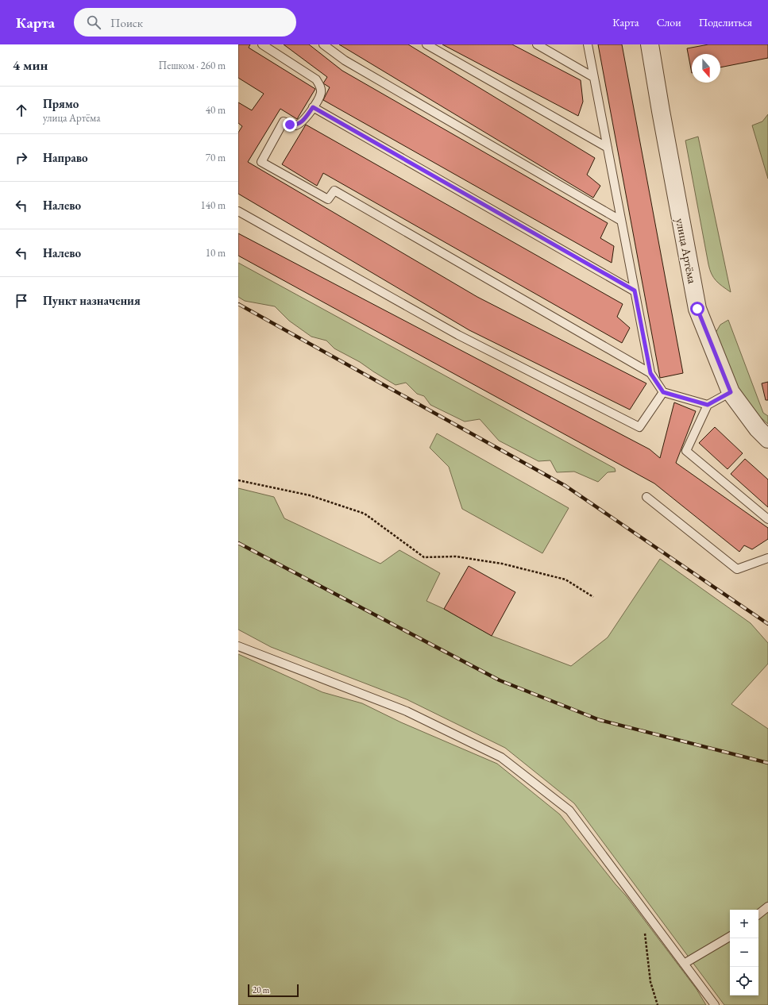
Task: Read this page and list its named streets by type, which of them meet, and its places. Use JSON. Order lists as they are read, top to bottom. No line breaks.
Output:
{"streets":{"street":["улица Артёма"]},"scale_bar":"20 m","north":"bottom","page":{"header":"Карта","search":"Поиск","nav":["Карта","Слои","Поделиться"],"heading":["4 мин","Пешком · 260 m"],"list":[["Прямо","улица Артёма","40 m"],["Направо","70 m"],["Налево","140 m"],["Налево","10 m"],"Пункт назначения"],"map_buttons":["+","−"],"scale":"20 m"}}
